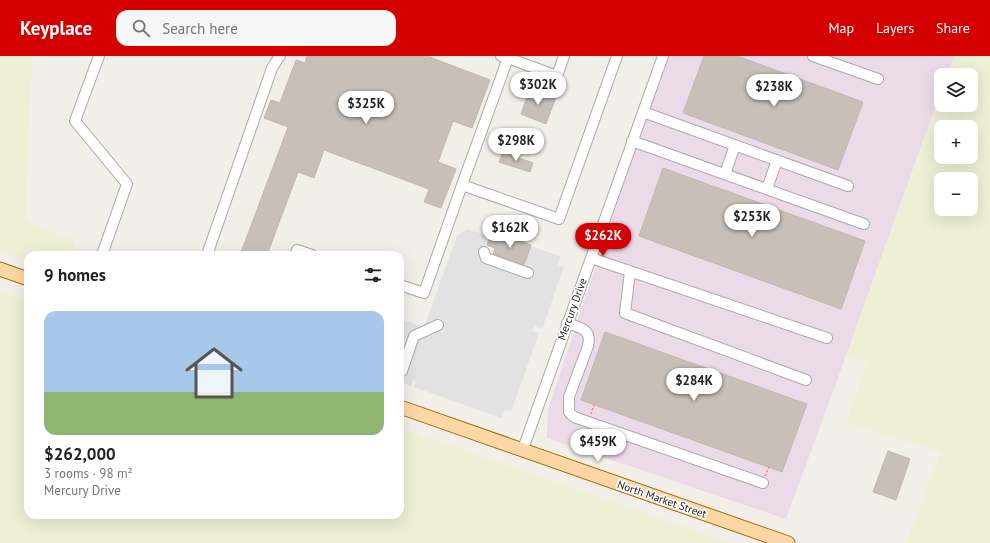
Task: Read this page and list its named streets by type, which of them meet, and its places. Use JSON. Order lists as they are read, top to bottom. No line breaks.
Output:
{"streets":{"main road":["North Market Street"],"street":["Mercury Drive"]},"crossings":[["Mercury Drive","North Market Street"]],"page":{"header":"Keyplace","search":"Search here","nav":["Map","Layers","Share"],"map_buttons":["+","−"],"price":["$302K","$238K","$325K","$298K","$253K","$162K","$262K","$284K","$459K"],"heading":"9 homes","list":[{"name":"$262,000","note":"3 rooms · 98 m² · Mercury Drive"}]}}
